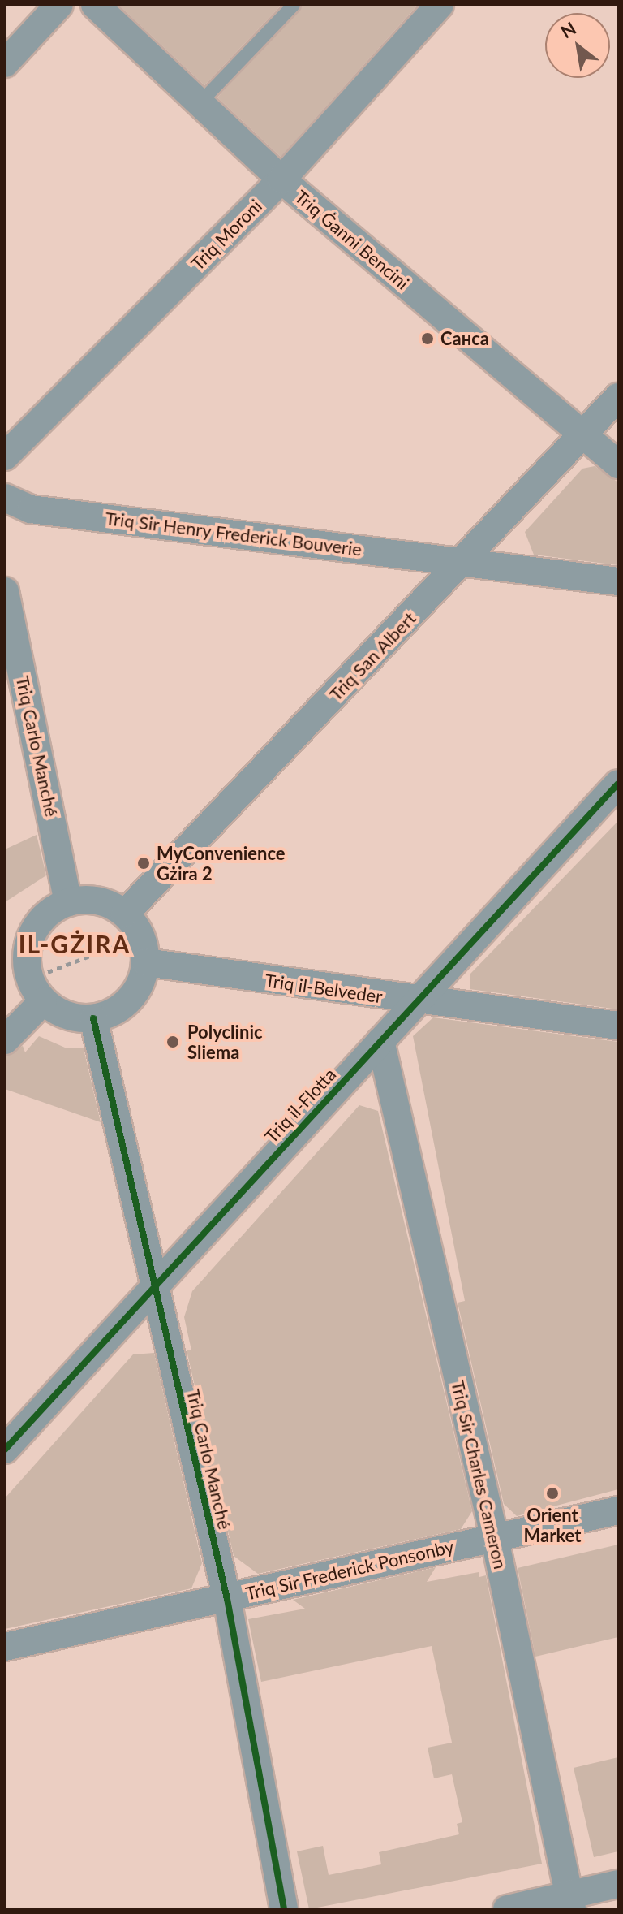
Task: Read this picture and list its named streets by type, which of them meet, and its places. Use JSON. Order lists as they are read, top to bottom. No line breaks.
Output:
{"streets":{"street":["Triq Moroni","Triq Ġanni Bencini","Triq Sir Henry Frederick Bouverie","Triq San Albert","Triq Carlo Manché","Triq il-Belveder","Triq il-Flotta","Triq Sir Charles Cameron","Triq Sir Frederick Ponsonby"]},"crossings":[["Triq Moroni","Triq Ġanni Bencini"],["Triq Ġanni Bencini","Triq San Albert"],["Triq Sir Henry Frederick Bouverie","Triq San Albert"],["Triq Carlo Manché","Triq il-Flotta"],["Triq Carlo Manché","Triq Sir Frederick Ponsonby"],["Triq il-Belveder","Triq il-Flotta"],["Triq il-Flotta","Triq Sir Charles Cameron"],["Triq Sir Charles Cameron","Triq Sir Frederick Ponsonby"]],"districts":["IL-GŻIRA"],"places":["Санса","MyConvenience Gżira 2","Polyclinic Sliema","Orient Market"],"north":"top left"}
